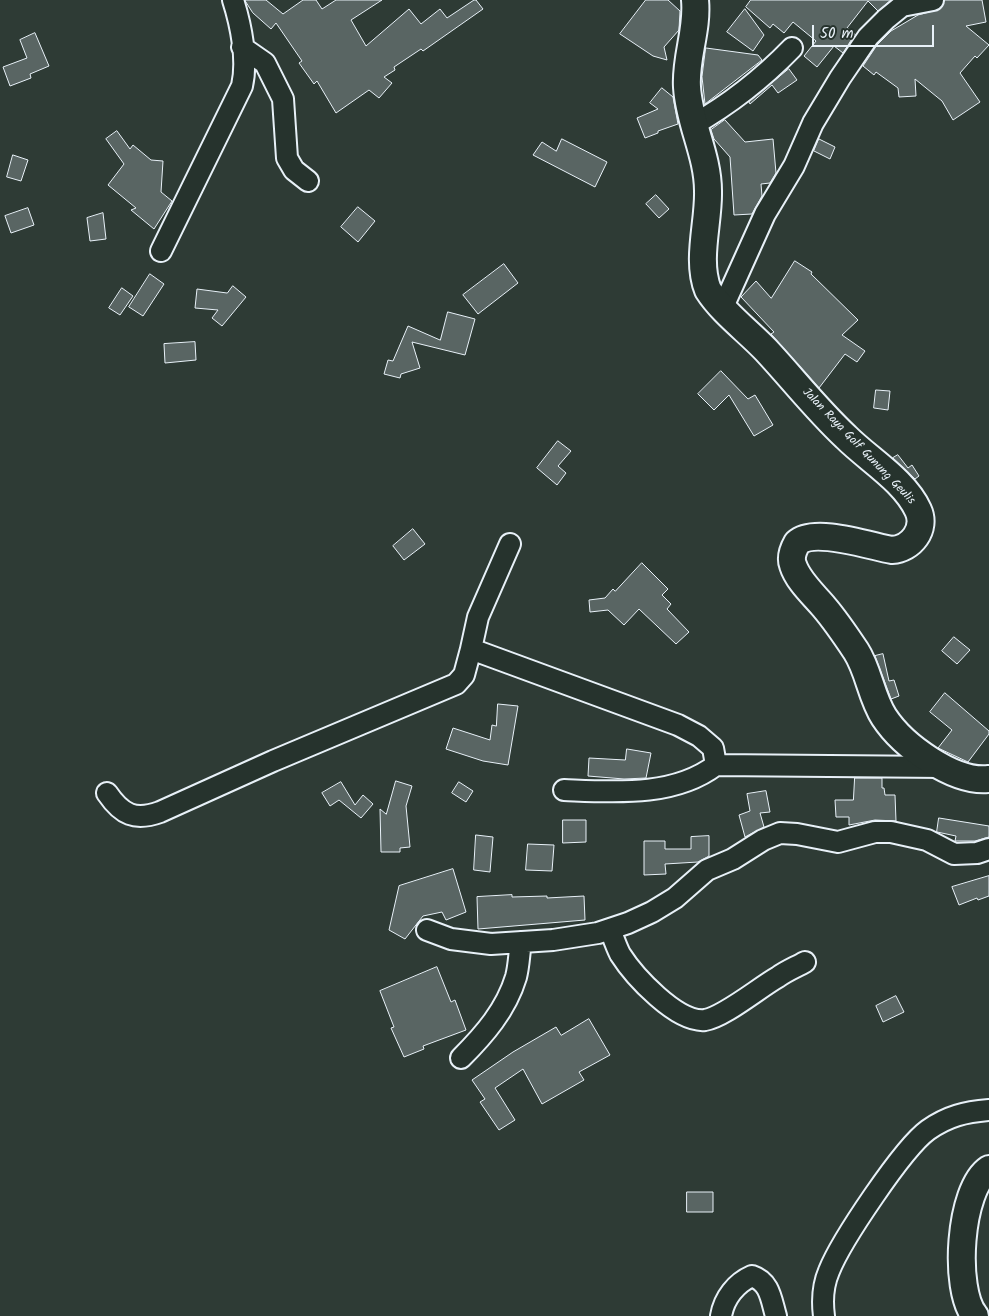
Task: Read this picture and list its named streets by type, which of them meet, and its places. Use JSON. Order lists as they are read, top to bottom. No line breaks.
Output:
{"streets":{"main road":["Jalan Raya Golf Gunung Geulis"]},"scale_bar":"50 m"}
